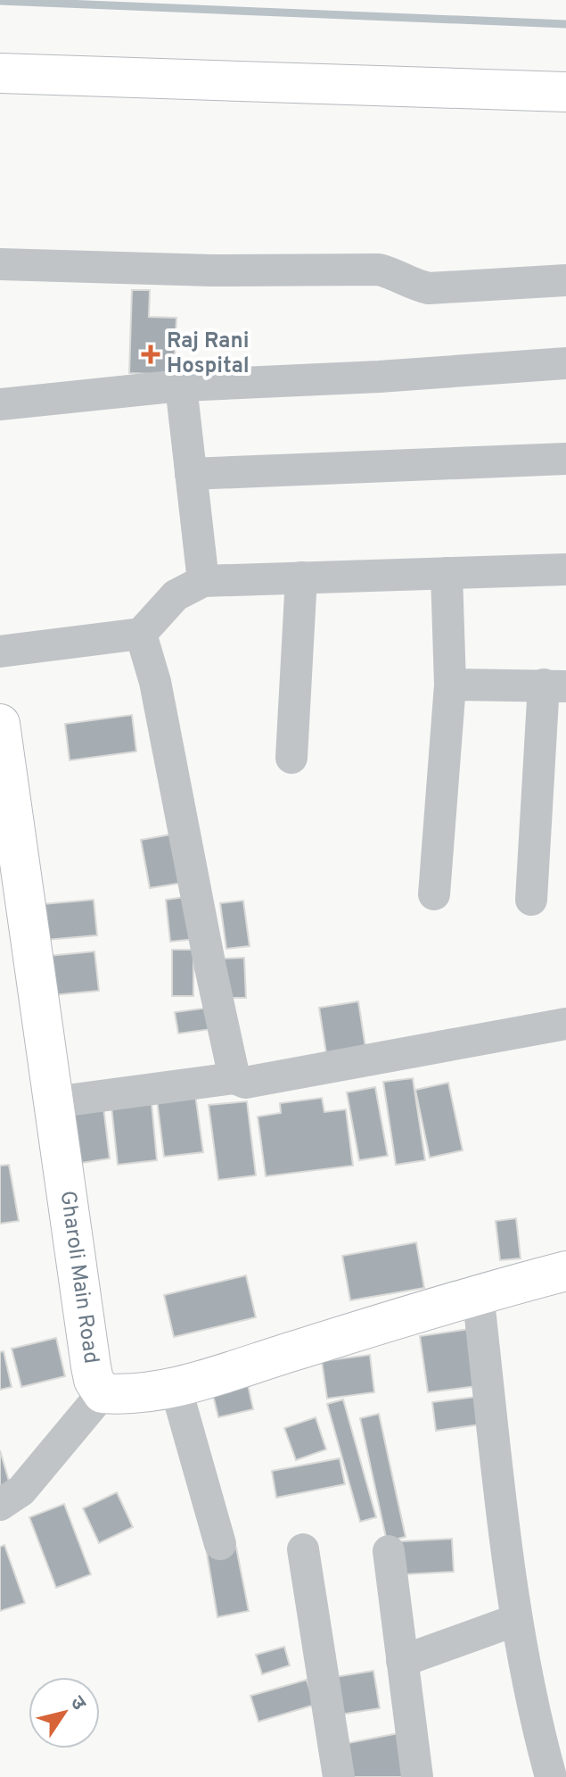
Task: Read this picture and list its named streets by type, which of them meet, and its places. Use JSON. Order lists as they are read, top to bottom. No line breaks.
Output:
{"streets":{"street":["Gharoli Main Road"]},"places":{"health":["Raj Rani Hospital"]},"north":"top right"}
